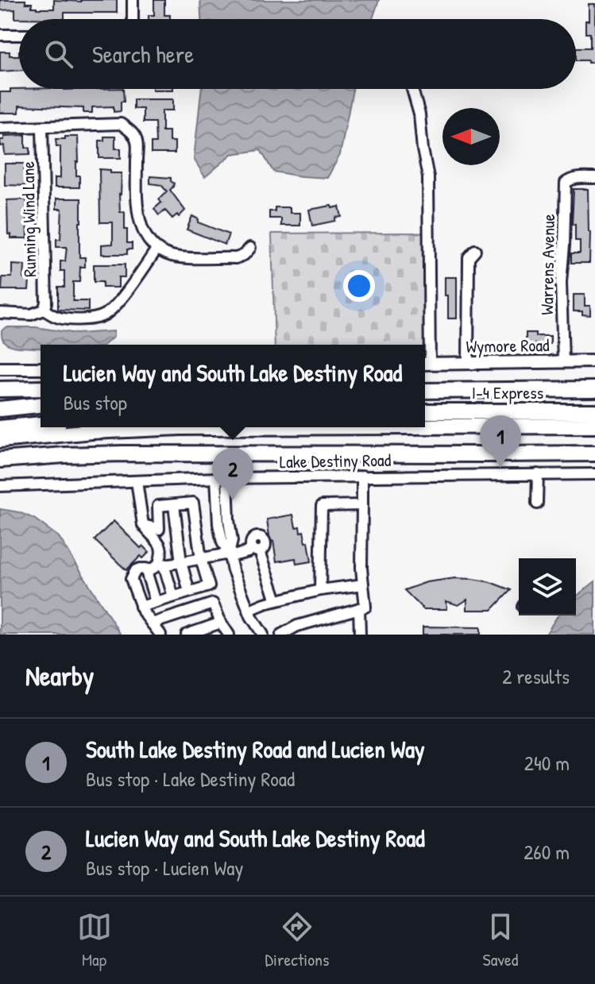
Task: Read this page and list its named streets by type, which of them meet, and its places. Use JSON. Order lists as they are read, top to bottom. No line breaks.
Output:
{"streets":{"highway":["I-4 Express"],"main road":["Wymore Road"],"street":["Running Wind Lane","Warrens Avenue","Lake Destiny Road"]},"crossings":[["Warrens Avenue","Wymore Road"]],"north":"left","page":{"search":"Search here","popup":["Lucien Way and South Lake Destiny Road","Bus stop"],"pins":["1","2"],"heading":["Nearby","2 results"],"list":[{"mark":"1","name":"South Lake Destiny Road and Lucien Way","note":"Bus stop · Lake Destiny Road","value":"240 m"},{"mark":"2","name":"Lucien Way and South Lake Destiny Road","note":"Bus stop · Lucien Way","value":"260 m"}],"nav":["Map","Directions","Saved"]}}
